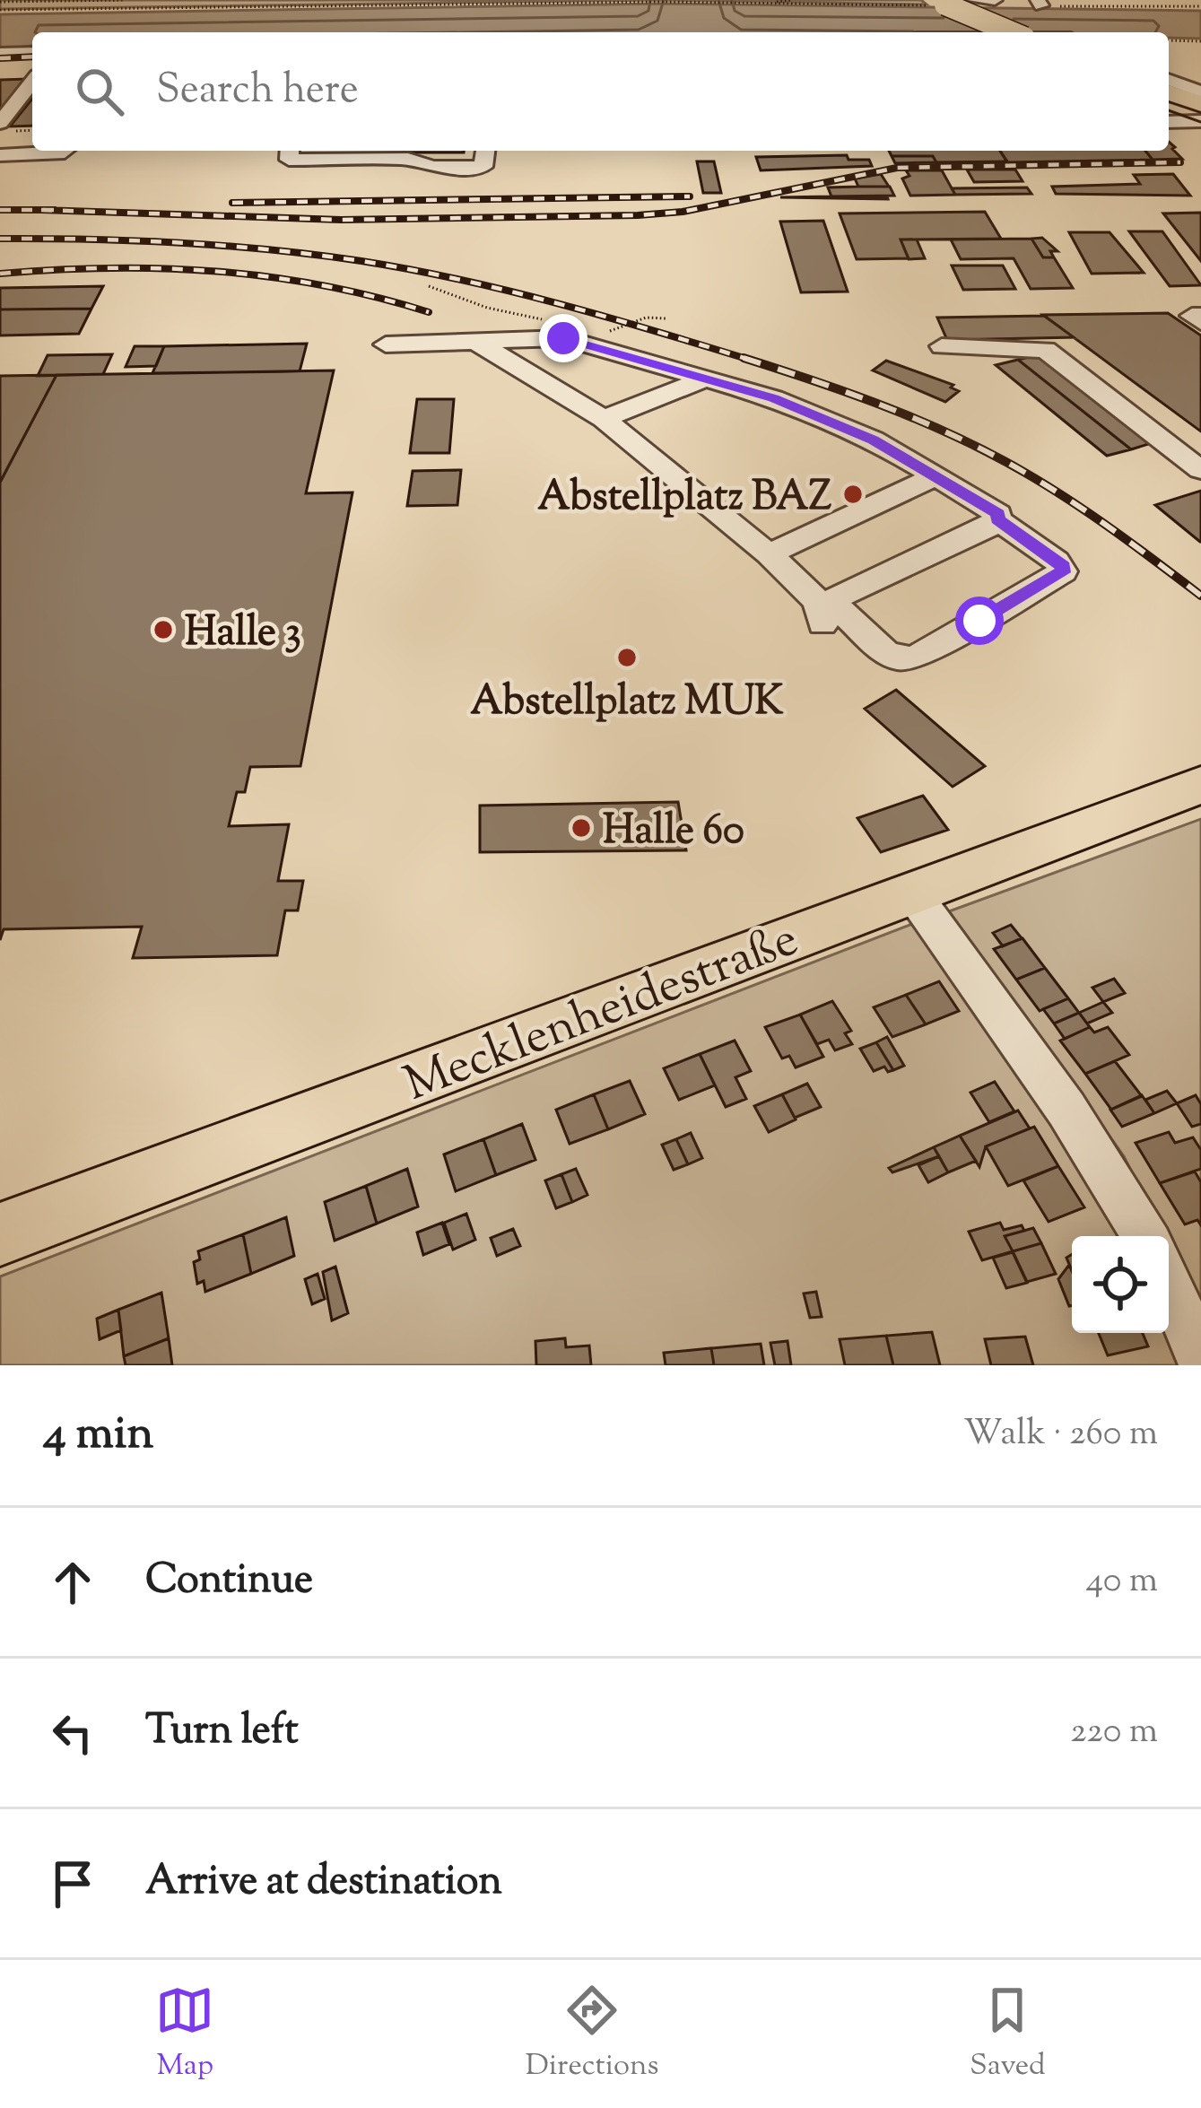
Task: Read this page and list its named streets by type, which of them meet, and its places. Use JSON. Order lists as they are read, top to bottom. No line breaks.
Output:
{"streets":{"main road":["Mecklenheidestraße"]},"places":["Abstellplatz BAZ","Halle 3","Abstellplatz MUK","Halle 60"],"page":{"search":"Search here","heading":["4 min","Walk · 260 m"],"list":[["Continue","40 m"],["Turn left","220 m"],"Arrive at destination"],"nav":["Map","Directions","Saved"]}}
